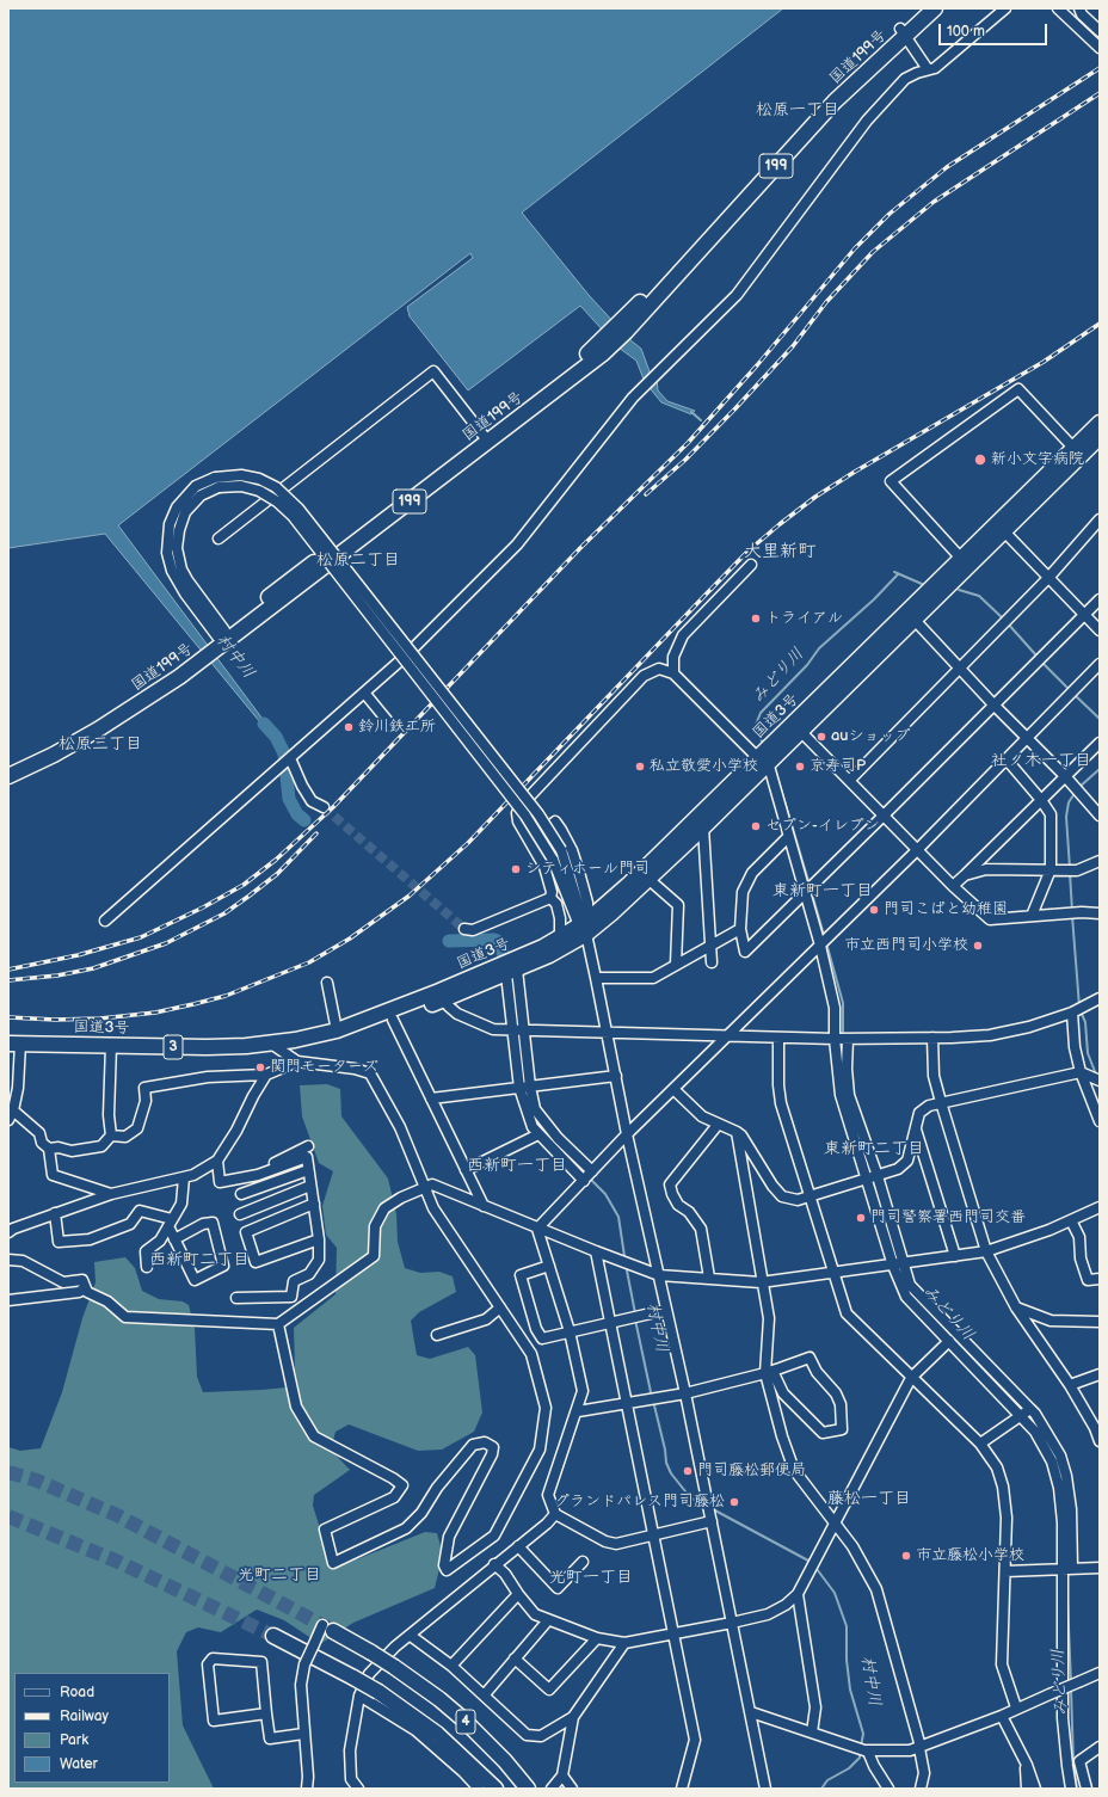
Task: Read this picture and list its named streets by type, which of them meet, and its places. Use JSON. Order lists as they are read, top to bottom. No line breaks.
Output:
{"streets":{"highway":["国道199号","199","国道3号","3","4"]},"districts":["松原一丁目","大里新町","松原二丁目","松原三丁目","社ノ木一丁目","東新町一丁目","東新町二丁目","西新町一丁目","西新町二丁目","藤松一丁目","光町二丁目","光町一丁目"],"water":["村中川","みどり川"],"places":["新小文字病院","トライアル","鈴川鉄工所","auショップ","私立敬愛小学校","京寿司P","セブン-イレブン","シティホール門司","門司こばと幼稚園","市立西門司小学校","関門モーターズ","門司警察署西門司交番","門司藤松郵便局","グランドパレス門司藤松","市立藤松小学校"],"legend":["Road","Railway","Park","Water"],"scale_bar":"100 m"}
